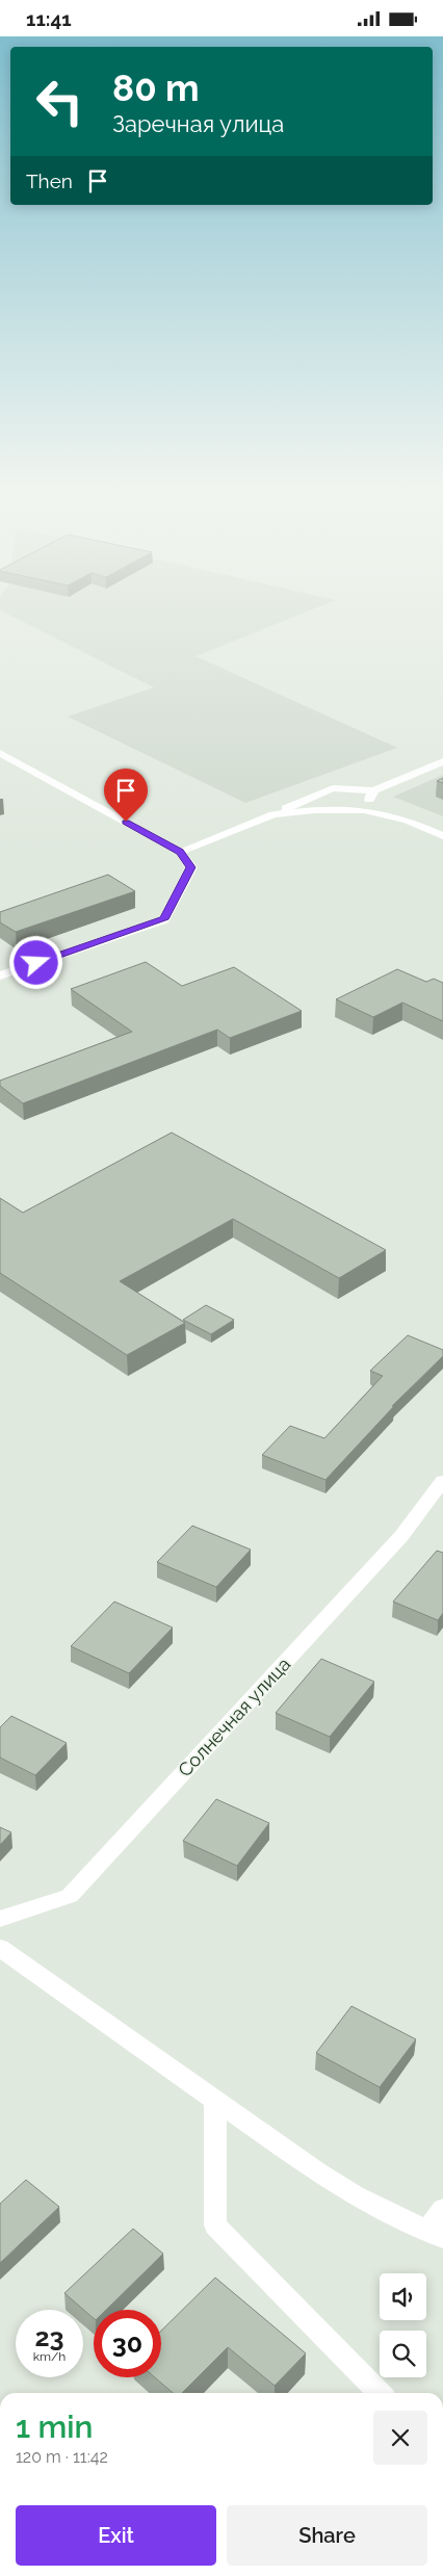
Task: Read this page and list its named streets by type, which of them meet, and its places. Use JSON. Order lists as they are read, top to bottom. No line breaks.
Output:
{"streets":{"street":["Солнечная улица"]},"page":{"status":"11:41","turn":["80 m","Заречная улица"],"then":"Then","speed":"23 km/h","limit":"30","heading":["1 min","120 m · 11:42"],"buttons":["Exit","Share"]}}
